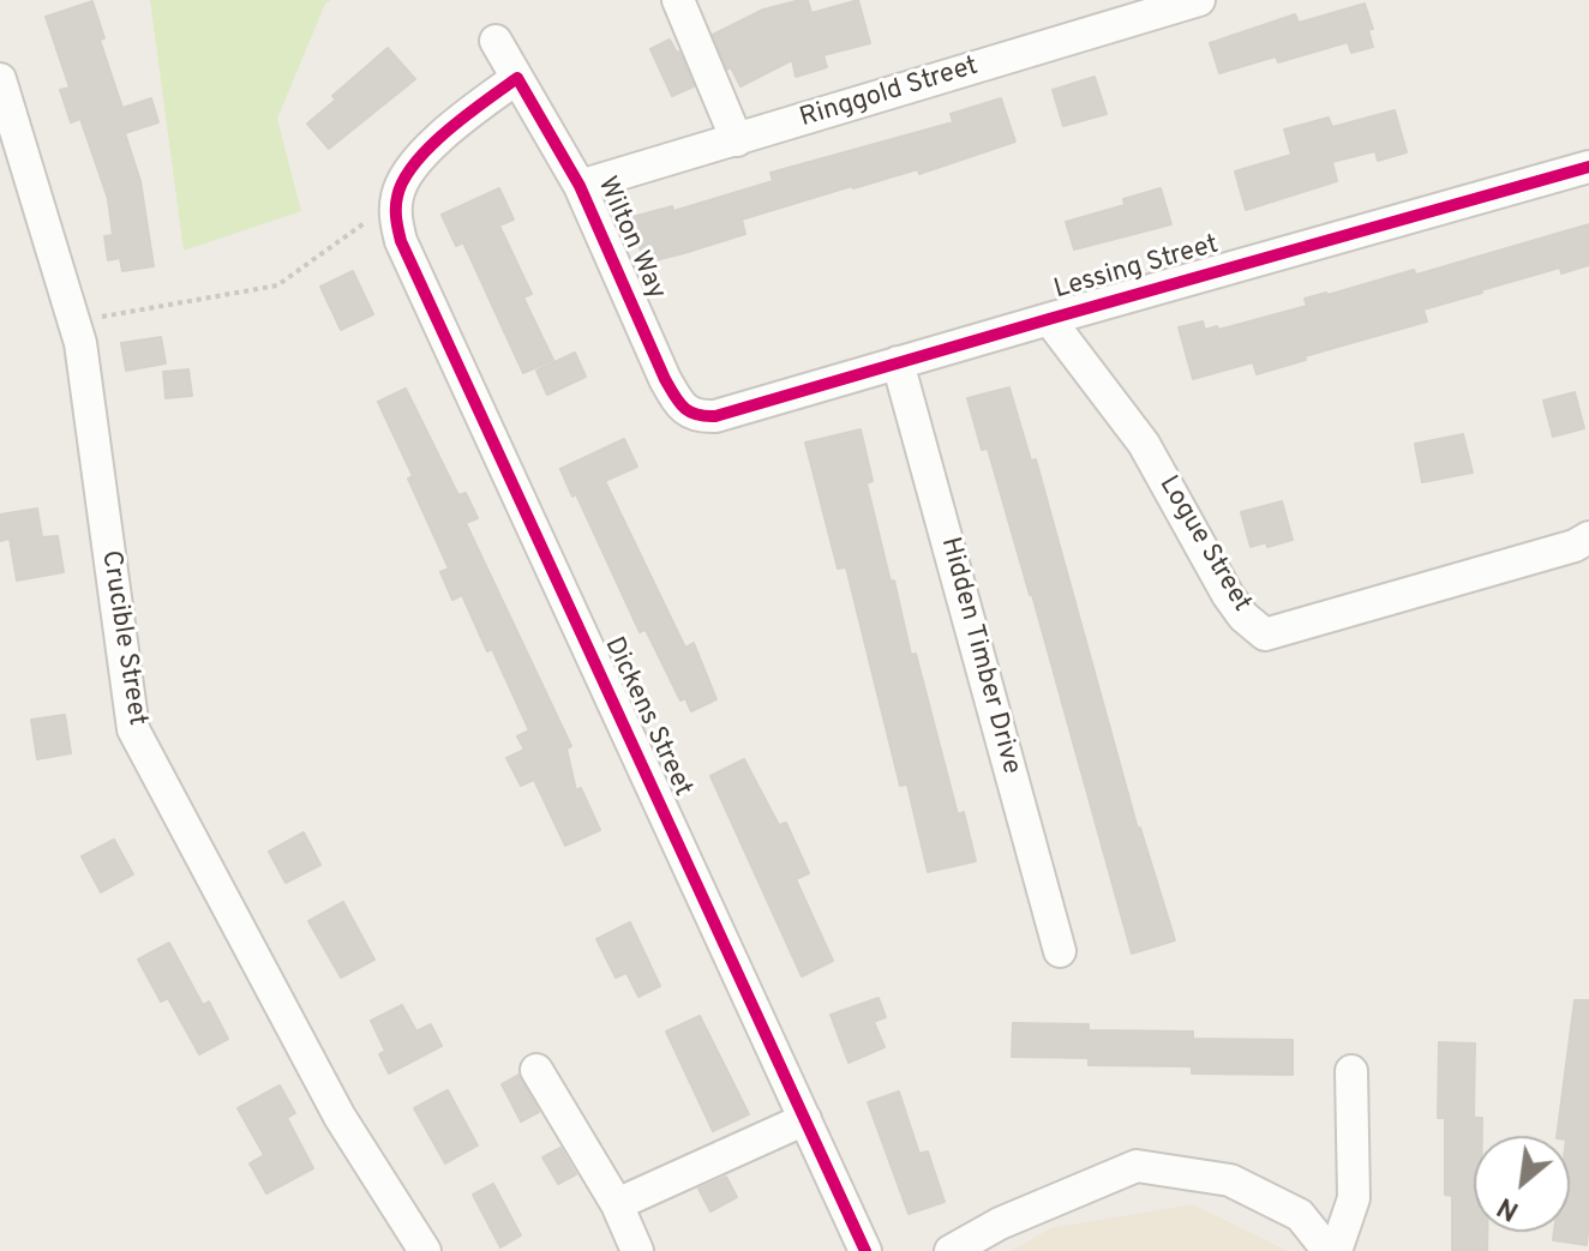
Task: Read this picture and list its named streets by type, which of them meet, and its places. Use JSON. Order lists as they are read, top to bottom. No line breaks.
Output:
{"streets":{"street":["Ringgold Street","Wilton Way","Lessing Street","Logue Street","Crucible Street","Hidden Timber Drive","Dickens Street"]},"crossings":[["Ringgold Street","Wilton Way"],["Wilton Way","Lessing Street"],["Lessing Street","Logue Street"],["Lessing Street","Hidden Timber Drive"]],"north":"bottom left"}
